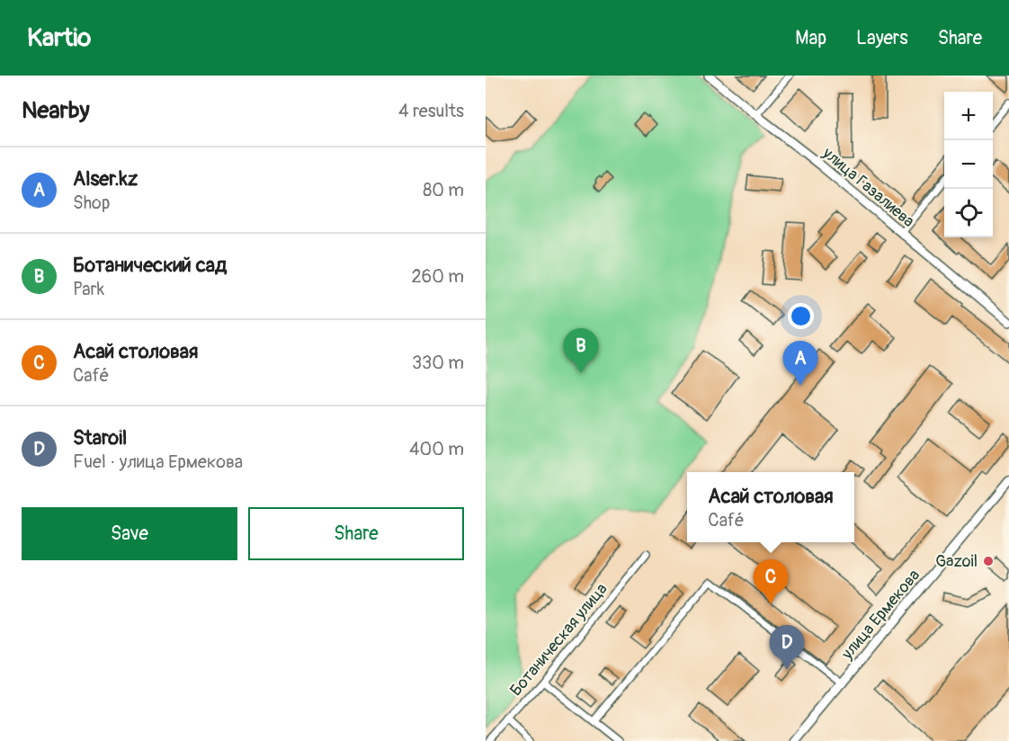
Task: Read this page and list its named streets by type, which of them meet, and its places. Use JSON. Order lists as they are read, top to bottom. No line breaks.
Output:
{"streets":{"main road":["улица Газалиева","улица Ермекова"],"street":["Ботаническая улица"]},"places":["Gazoil"],"page":{"header":"Kartio","nav":["Map","Layers","Share"],"heading":["Nearby","4 results"],"map_buttons":["+","−"],"list":[{"mark":"A","name":"Alser.kz","note":"Shop","value":"80 m"},{"mark":"B","name":"Ботанический сад","note":"Park","value":"260 m"},{"mark":"C","name":"Асай столовая","note":"Café","value":"330 m"},{"mark":"D","name":"Staroil","note":"Fuel · улица Ермекова","value":"400 m"}],"pins":["B","A","C","D"],"popup":["Асай столовая","Café"],"buttons":["Save","Share"]}}
